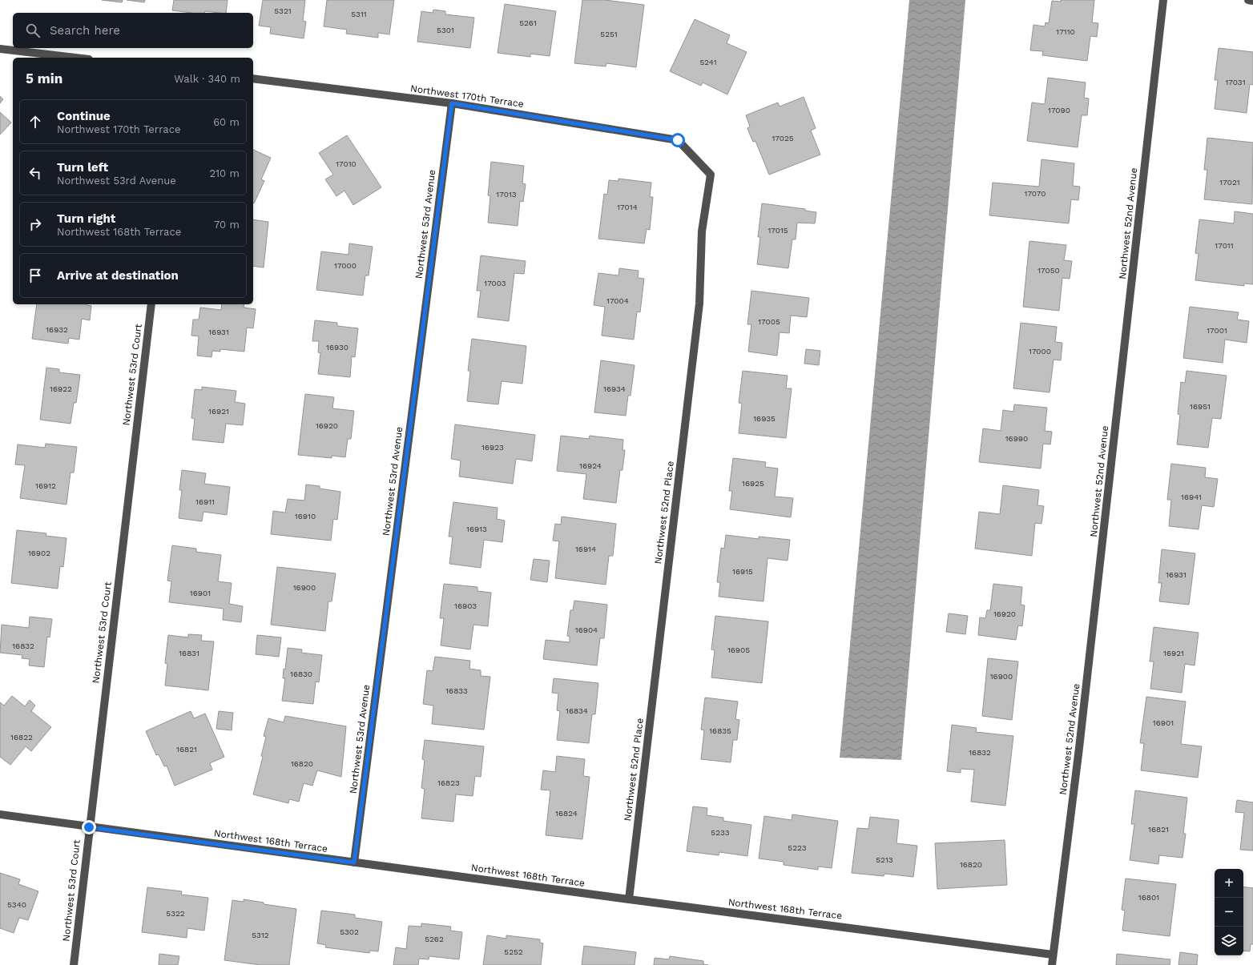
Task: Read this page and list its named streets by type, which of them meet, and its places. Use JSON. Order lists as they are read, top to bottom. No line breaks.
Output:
{"streets":{"street":["Northwest 170th Terrace","Northwest 52nd Avenue","Northwest 53rd Avenue","Northwest 53rd Court","Northwest 52nd Place","Northwest 168th Terrace"]},"crossings":[["Northwest 170th Terrace","Northwest 53rd Avenue"],["Northwest 170th Terrace","Northwest 52nd Place"],["Northwest 52nd Avenue","Northwest 168th Terrace"],["Northwest 53rd Avenue","Northwest 168th Terrace"],["Northwest 53rd Court","Northwest 168th Terrace"],["Northwest 52nd Place","Northwest 168th Terrace"]],"house_numbers":["5321","5311","5261","5301","17110","5251","5241","17031","17090","17025","17010","17021","17070","17013","17014","17015","17011","17000","17050","17003","17004","17005","16932","17001","16931","16930","17000","16922","16934","16951","16921","16935","16920","16990","16923","16924","16925","16912","16941","16911","16910","16913","16914","16902","16915","16931","16900","16901","16903","16920","16904","16832","16905","16831","16921","16830","16900","16833","16834","16901","16835","16822","16821","16832","16820","16823","16824","16821","5233","5223","5213","16820","16801","5340","5322","5302","5312","5262","5252"],"page":{"search":"Search here","heading":["5 min","Walk · 340 m"],"list":[["Continue","Northwest 170th Terrace","60 m"],["Turn left","Northwest 53rd Avenue","210 m"],["Turn right","Northwest 168th Terrace","70 m"],"Arrive at destination"],"map_buttons":["+","−"]}}
